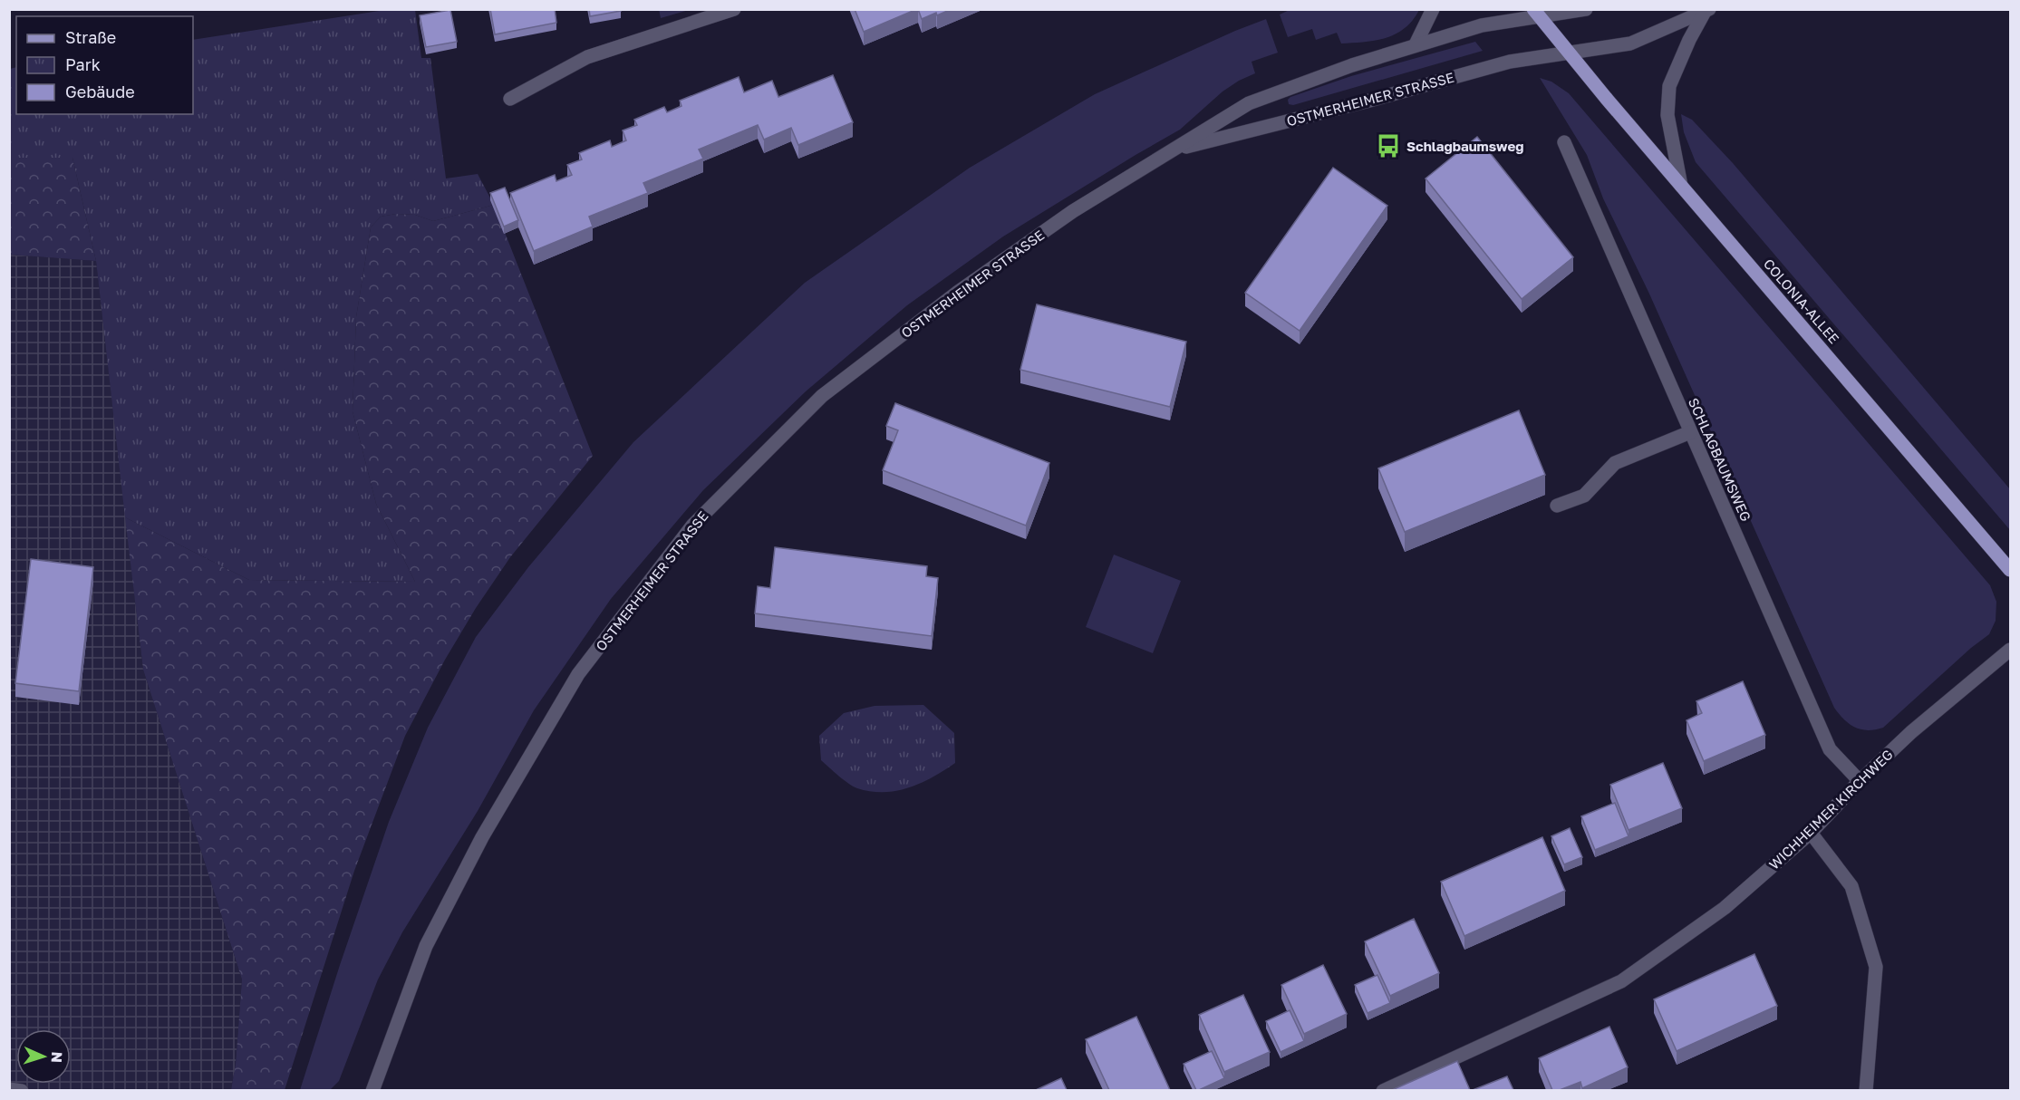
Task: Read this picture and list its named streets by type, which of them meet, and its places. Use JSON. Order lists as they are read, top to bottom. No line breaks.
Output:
{"streets":{"main road":["COLONIA-ALLEE"],"street":["OSTMERHEIMER STRASSE","SCHLAGBAUMSWEG","WICHHEIMER KIRCHWEG"]},"crossings":[["OSTMERHEIMER STRASSE","COLONIA-ALLEE"],["SCHLAGBAUMSWEG","WICHHEIMER KIRCHWEG"]],"places":{"bus stop":["Schlagbaumsweg"]},"legend":["Straße","Park","Gebäude"],"north":"right"}
